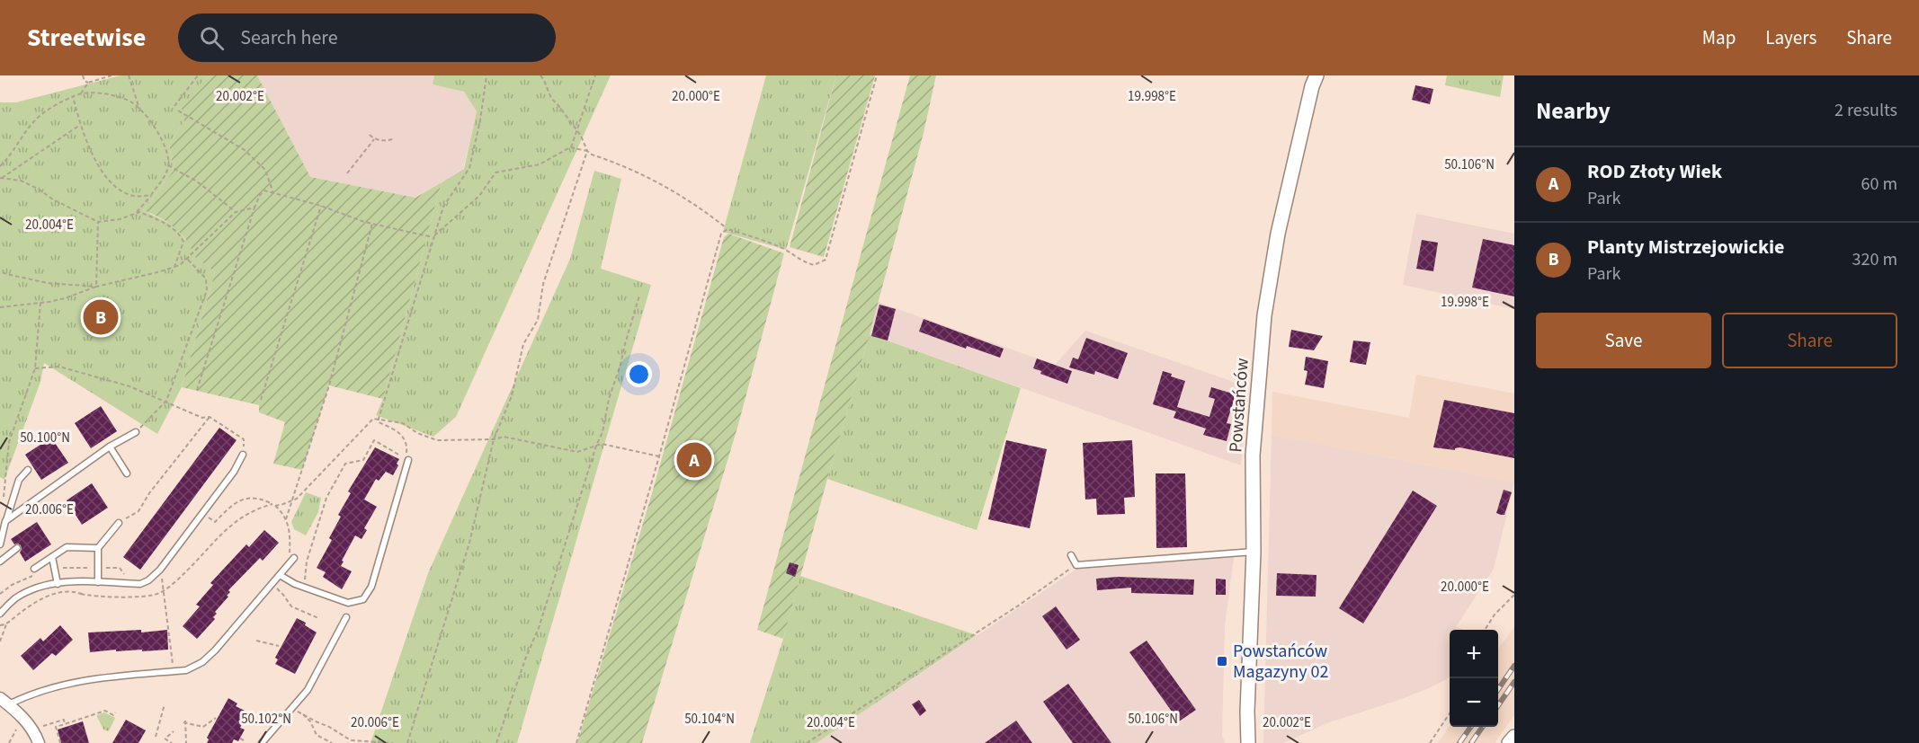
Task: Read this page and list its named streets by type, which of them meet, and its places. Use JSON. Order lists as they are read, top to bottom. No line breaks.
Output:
{"streets":{"street":["Powstańców"]},"places":{"transit":["Powstańców Magazyny 02"]},"page":{"header":"Streetwise","search":"Search here","nav":["Map","Layers","Share"],"heading":["Nearby","2 results"],"list":[{"mark":"A","name":"ROD Złoty Wiek","note":"Park","value":"60 m"},{"mark":"B","name":"Planty Mistrzejowickie","note":"Park","value":"320 m"}],"buttons":["Save","Share"],"pins":["B","A"],"map_buttons":["+","−"]},"coordinates":["20.002°E","20.000°E","19.998°E","50.106°N","20.004°E","50.100°N","20.006°E","50.102°N","50.104°N"]}
